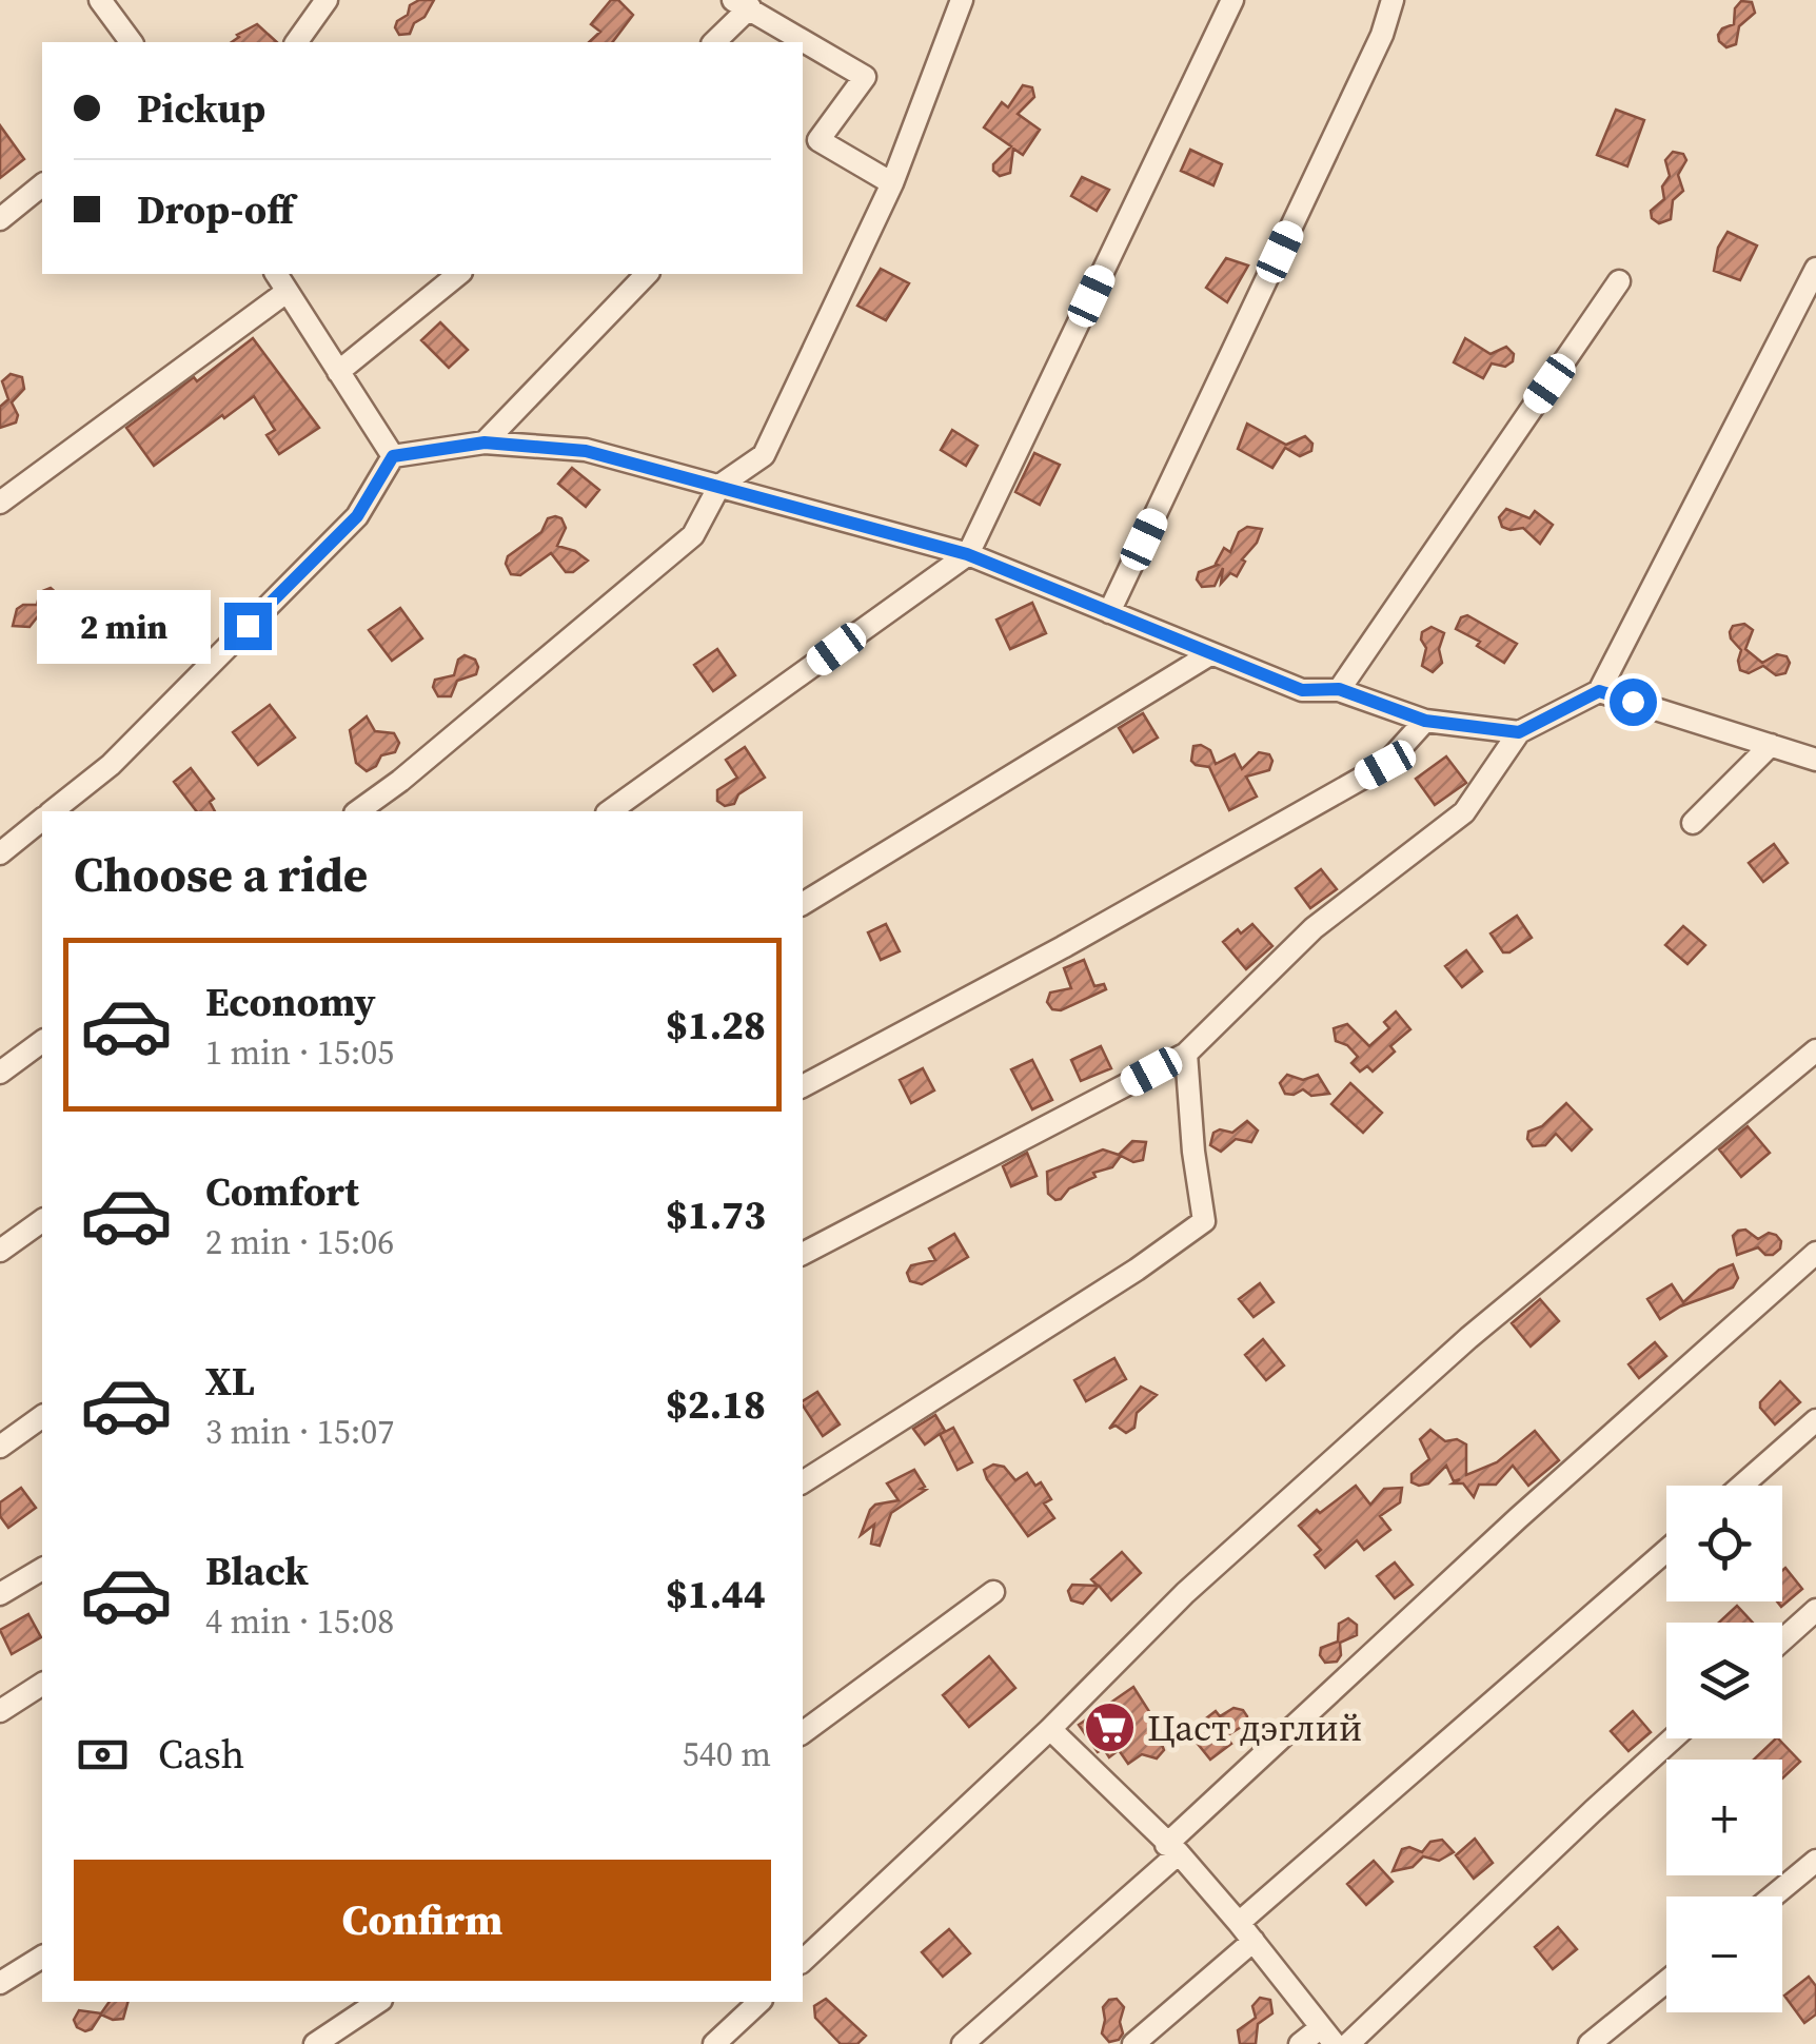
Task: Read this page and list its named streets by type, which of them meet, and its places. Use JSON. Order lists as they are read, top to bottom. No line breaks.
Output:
{"places":{"supermarket":["Цаст дэглий"]},"page":{"banner":["Pickup","Drop-off"],"bubble":"2 min","heading":"Choose a ride","list":[{"name":"Economy","note":"1 min · 15:05","value":"$1.28"},{"name":"Comfort","note":"2 min · 15:06","value":"$1.73"},{"name":"XL","note":"3 min · 15:07","value":"$2.18"},{"name":"Black","note":"4 min · 15:08","value":"$1.44"}],"map_buttons":["+","−"],"pay":["Cash","540 m"],"buttons":"Confirm"}}
